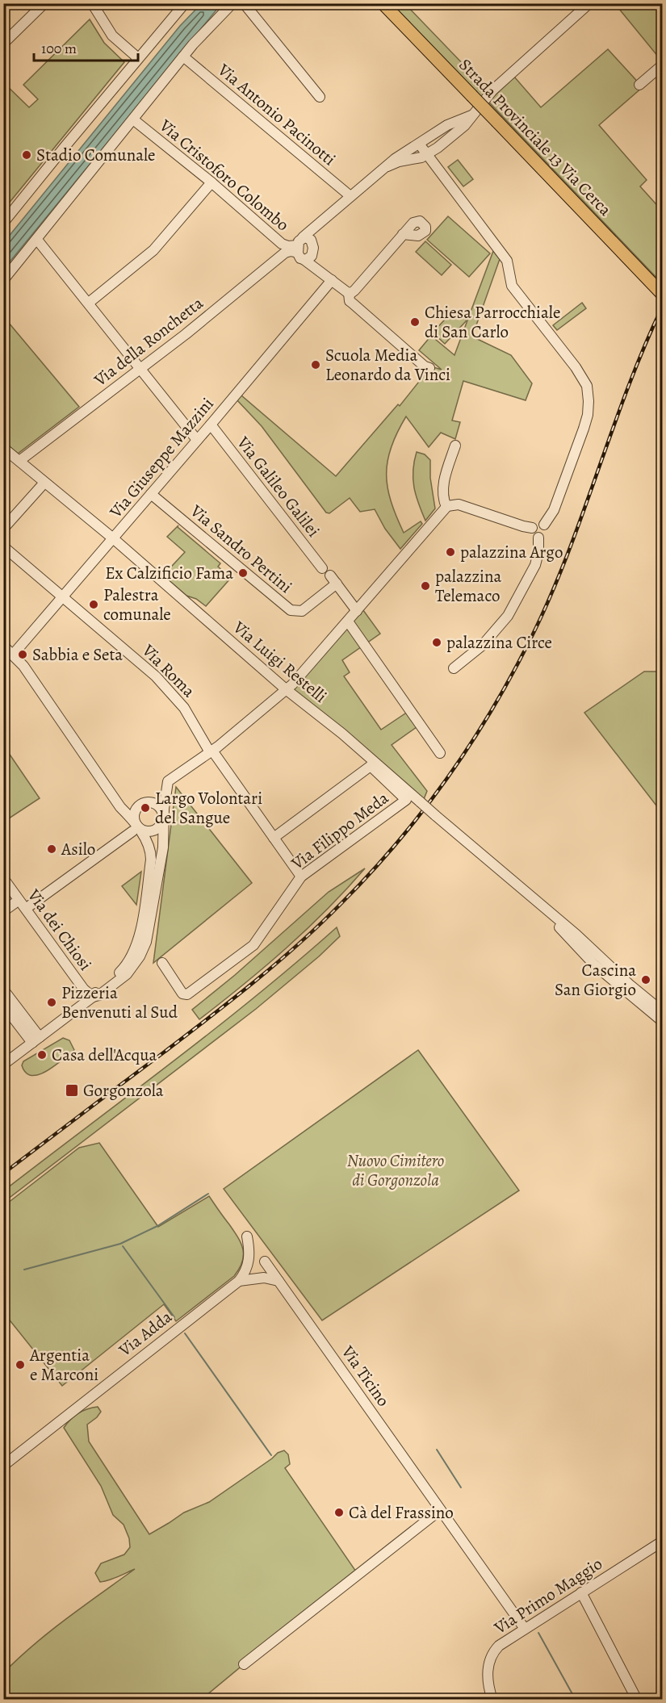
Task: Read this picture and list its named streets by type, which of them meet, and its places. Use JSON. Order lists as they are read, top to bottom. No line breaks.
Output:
{"streets":{"main road":["Strada Provinciale 13 Via Cerca"],"street":["Via Antonio Pacinotti","Via Cristoforo Colombo","Via della Ronchetta","Via Giuseppe Mazzini","Via Galileo Galilei","Via Sandro Pertini","Via Luigi Restelli","Via Roma","Via Filippo Meda","Via dei Chiosi","Via Adda","Via Ticino","Via Primo Maggio"]},"crossings":[["Via Antonio Pacinotti","Via della Ronchetta"],["Via Cristoforo Colombo","Via della Ronchetta"],["Via Cristoforo Colombo","Via Giuseppe Mazzini"],["Via della Ronchetta","Via Luigi Restelli"],["Via Giuseppe Mazzini","Via Galileo Galilei"],["Via Giuseppe Mazzini","Via Sandro Pertini"],["Via Giuseppe Mazzini","Via Luigi Restelli"],["Via Giuseppe Mazzini","Via Roma"],["Via Roma","Via Filippo Meda"],["Via Adda","Via Ticino"],["Via Ticino","Via Primo Maggio"]],"parks":["Nuovo Cimitero di Gorgonzola"],"places":{"other":["Stadio Comunale","Chiesa Parrocchiale di San Carlo","Scuola Media Leonardo da Vinci","palazzina Argo","Ex Calzificio Fama","palazzina Telemaco","Palestra comunale","palazzina Circe","Sabbia e Seta","Largo Volontari del Sangue","Asilo","Cascina San Giorgio","Pizzeria Benvenuti al Sud","Casa dell'Acqua","Argentia e Marconi","Cà del Frassino"],"transit":["Gorgonzola"]},"scale_bar":"100 m"}
